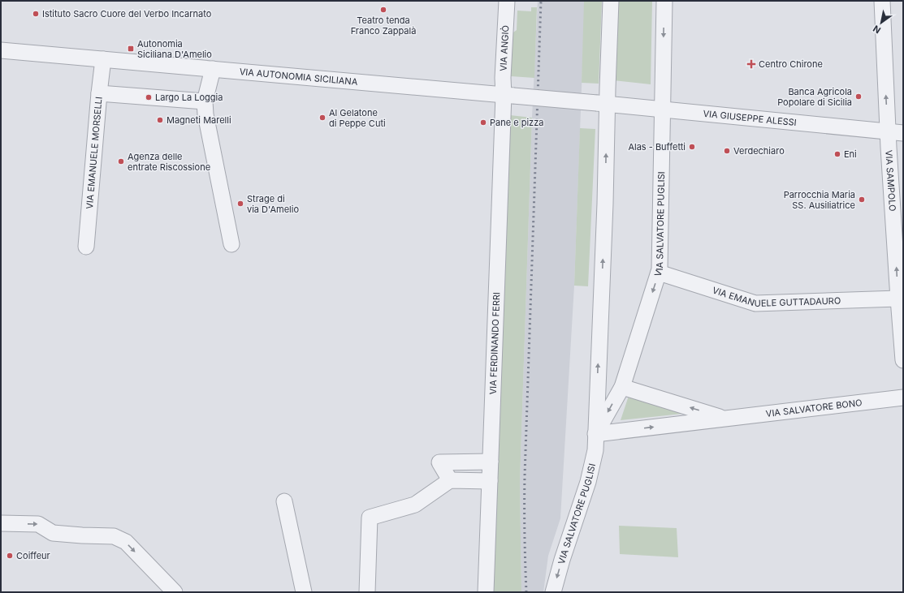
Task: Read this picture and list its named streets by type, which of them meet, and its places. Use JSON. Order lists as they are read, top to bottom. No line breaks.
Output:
{"streets":{"street":["VIA ANGIÒ","VIA AUTONOMIA SICILIANA","VIA GIUSEPPE ALESSI","VIA EMANUELE MORSELLI","VIA SAMPOLO","VIA SALVATORE PUGLISI","VIA EMANUELE GUTTADAURO","VIA FERDINANDO FERRI","VIA SALVATORE BONO"]},"crossings":[["VIA ANGIÒ","VIA AUTONOMIA SICILIANA"],["VIA ANGIÒ","VIA FERDINANDO FERRI"],["VIA AUTONOMIA SICILIANA","VIA GIUSEPPE ALESSI"],["VIA AUTONOMIA SICILIANA","VIA EMANUELE MORSELLI"],["VIA AUTONOMIA SICILIANA","VIA SALVATORE PUGLISI"],["VIA AUTONOMIA SICILIANA","VIA FERDINANDO FERRI"],["VIA GIUSEPPE ALESSI","VIA SAMPOLO"],["VIA GIUSEPPE ALESSI","VIA SALVATORE PUGLISI"],["VIA SAMPOLO","VIA EMANUELE GUTTADAURO"],["VIA SALVATORE PUGLISI","VIA EMANUELE GUTTADAURO"],["VIA SALVATORE PUGLISI","VIA SALVATORE BONO"]],"one_way":["VIA SAMPOLO"],"places":{"other":["Teatro tenda Franco Zappalà","Istituto Sacro Cuore del Verbo Incarnato","Banca Agricola Popolare di Sicilia","Largo La Loggia","Al Gelatone di Peppe Cuti","Magneti Marelli","Pane e pizza","Alas - Buffetti","Verdechiaro","Eni","Agenza delle entrate Riscossione","Parrocchia Maria SS. Ausiliatrice","Strage di via D'Amelio","Coiffeur"],"transit":["Autonomia Siciliana D'Amelio"],"health":["Centro Chirone"]},"north":"bottom left"}
